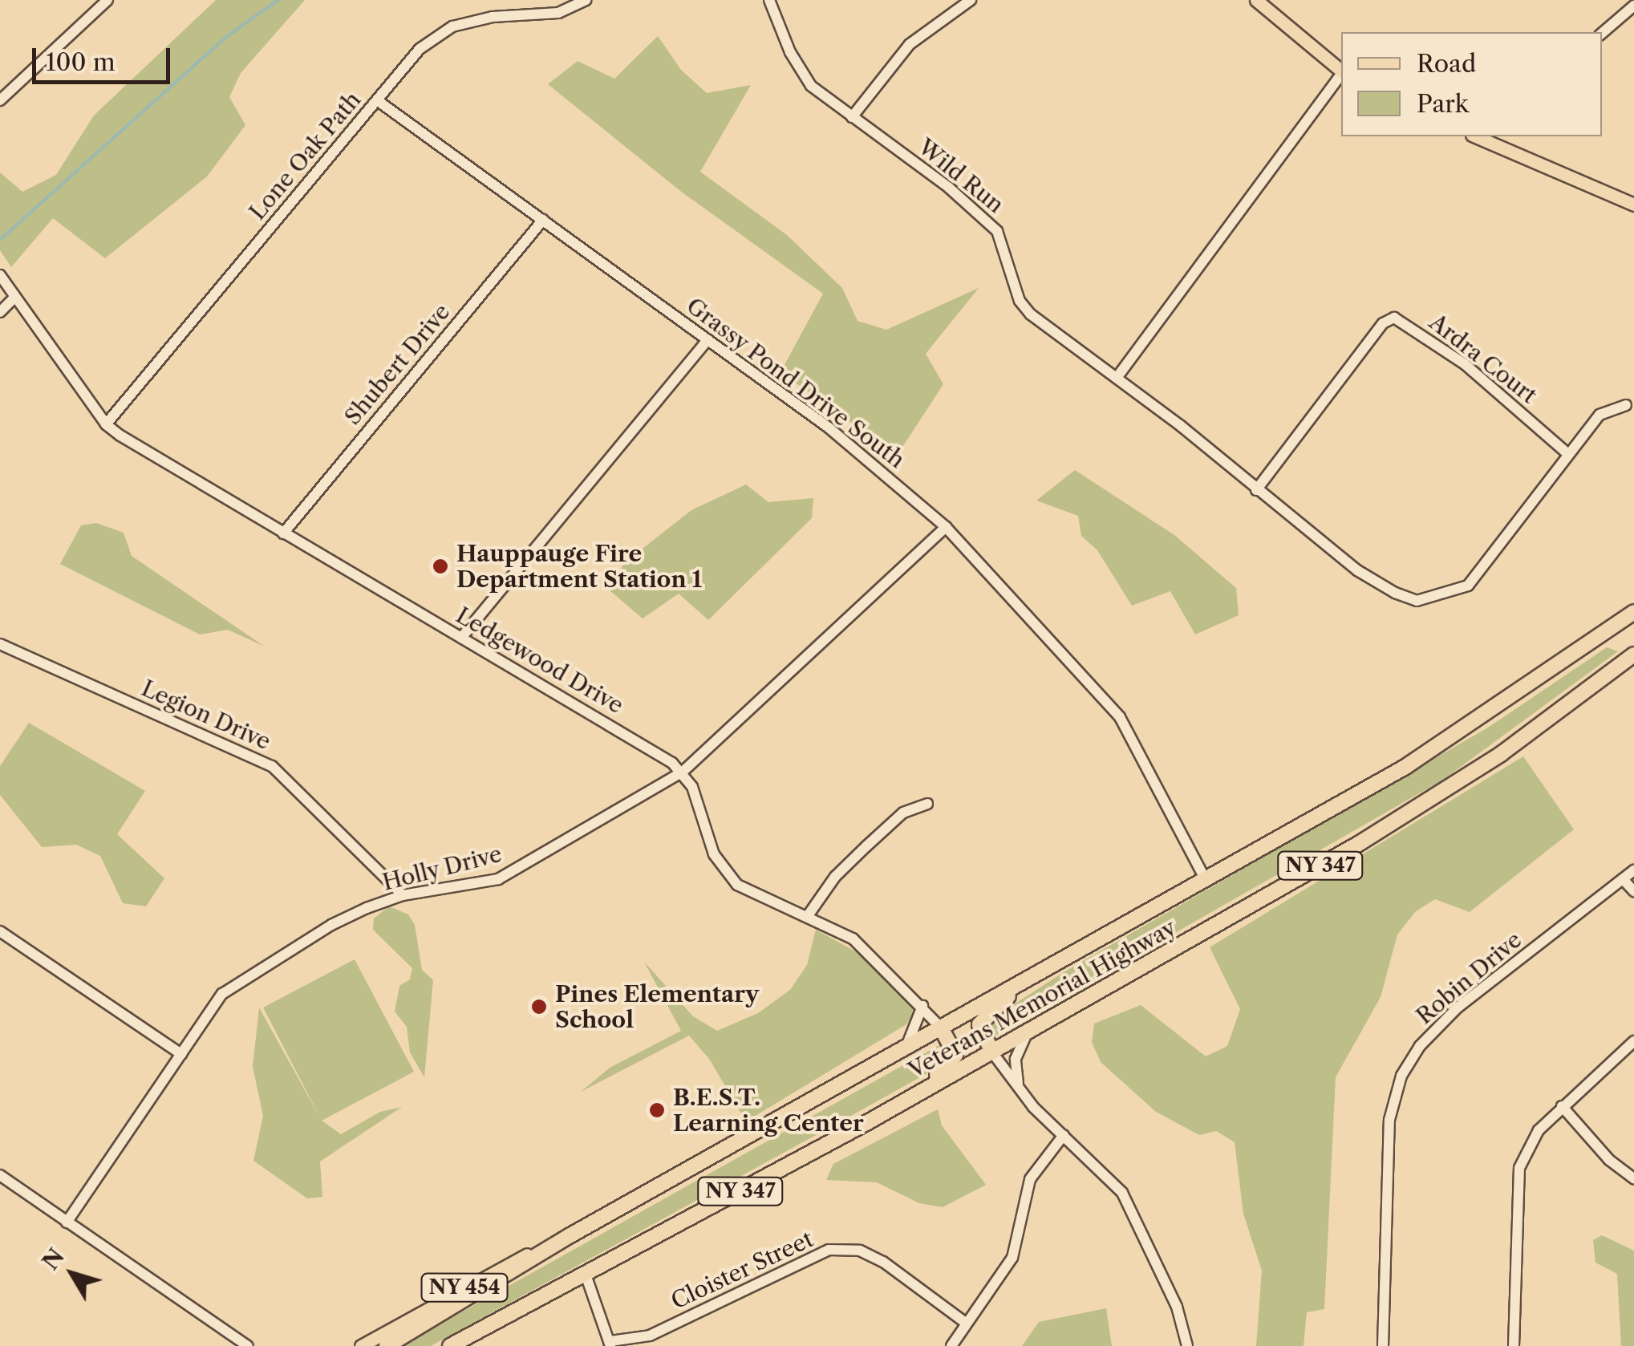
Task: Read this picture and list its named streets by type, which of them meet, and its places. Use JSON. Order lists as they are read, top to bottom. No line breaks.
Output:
{"streets":{"highway":["NY 347","Veterans Memorial Highway"],"main road":["NY 454"],"street":["Lone Oak Path","Wild Run","Ardra Court","Shubert Drive","Grassy Pond Drive South","Ledgewood Drive","Legion Drive","Holly Drive","Robin Drive","Cloister Street"]},"crossings":[["Lone Oak Path","Grassy Pond Drive South"],["Lone Oak Path","Ledgewood Drive"],["Wild Run","Ardra Court"],["Shubert Drive","Grassy Pond Drive South"],["Shubert Drive","Ledgewood Drive"],["Grassy Pond Drive South","Holly Drive"],["Grassy Pond Drive South","Veterans Memorial Highway"],["Ledgewood Drive","Holly Drive"],["Legion Drive","Holly Drive"],["Veterans Memorial Highway","NY 454"]],"places":["Hauppauge Fire Department Station 1","Pines Elementary School","B.E.S.T. Learning Center"],"legend":["Road","Park"],"scale_bar":"100 m","north":"top left"}
